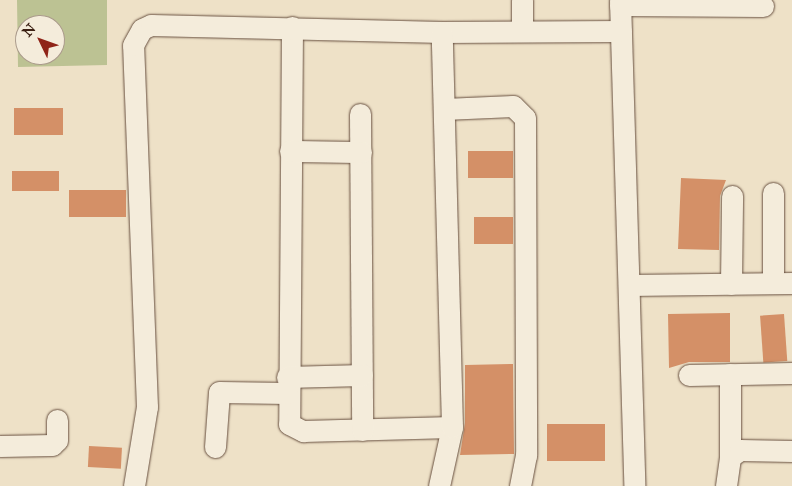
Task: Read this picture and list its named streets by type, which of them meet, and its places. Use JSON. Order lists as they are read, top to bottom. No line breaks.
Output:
{"north":"top left"}
